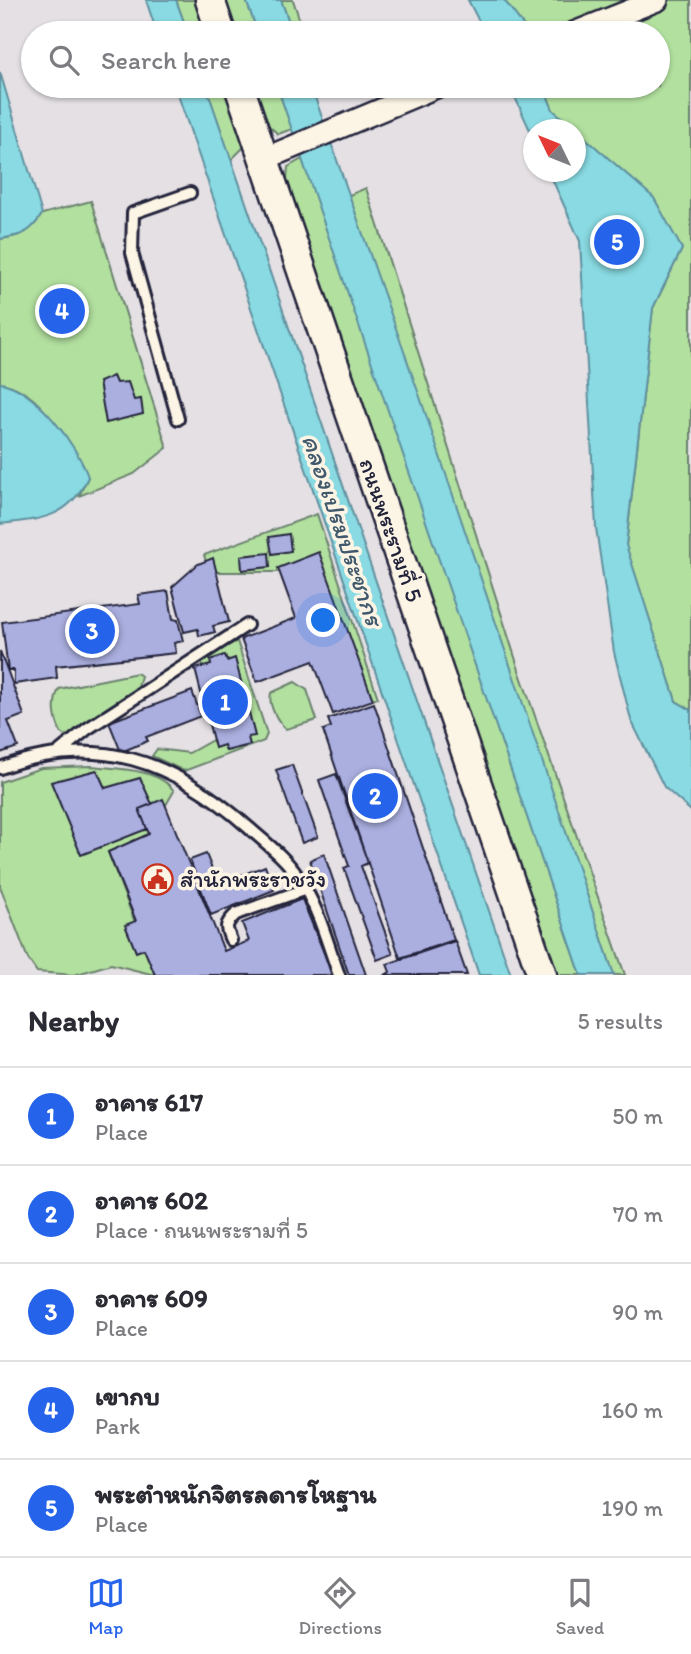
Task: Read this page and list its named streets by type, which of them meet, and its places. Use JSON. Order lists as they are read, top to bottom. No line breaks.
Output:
{"streets":{"main road":["ถนนพระรามที่ 5"]},"water":["คลองเปรมประชากร"],"places":{"public building":["สำนักพระราชวัง"]},"north":"top left","page":{"search":"Search here","pins":["5","4","3","1","2"],"heading":["Nearby","5 results"],"list":[{"mark":"1","name":"อาคาร 617","note":"Place","value":"50 m"},{"mark":"2","name":"อาคาร 602","note":"Place · ถนนพระรามที่ 5","value":"70 m"},{"mark":"3","name":"อาคาร 609","note":"Place","value":"90 m"},{"mark":"4","name":"เขากบ","note":"Park","value":"160 m"},{"mark":"5","name":"พระตำหนักจิตรลดารโหฐาน","note":"Place","value":"190 m"}],"nav":["Map","Directions","Saved"]}}
